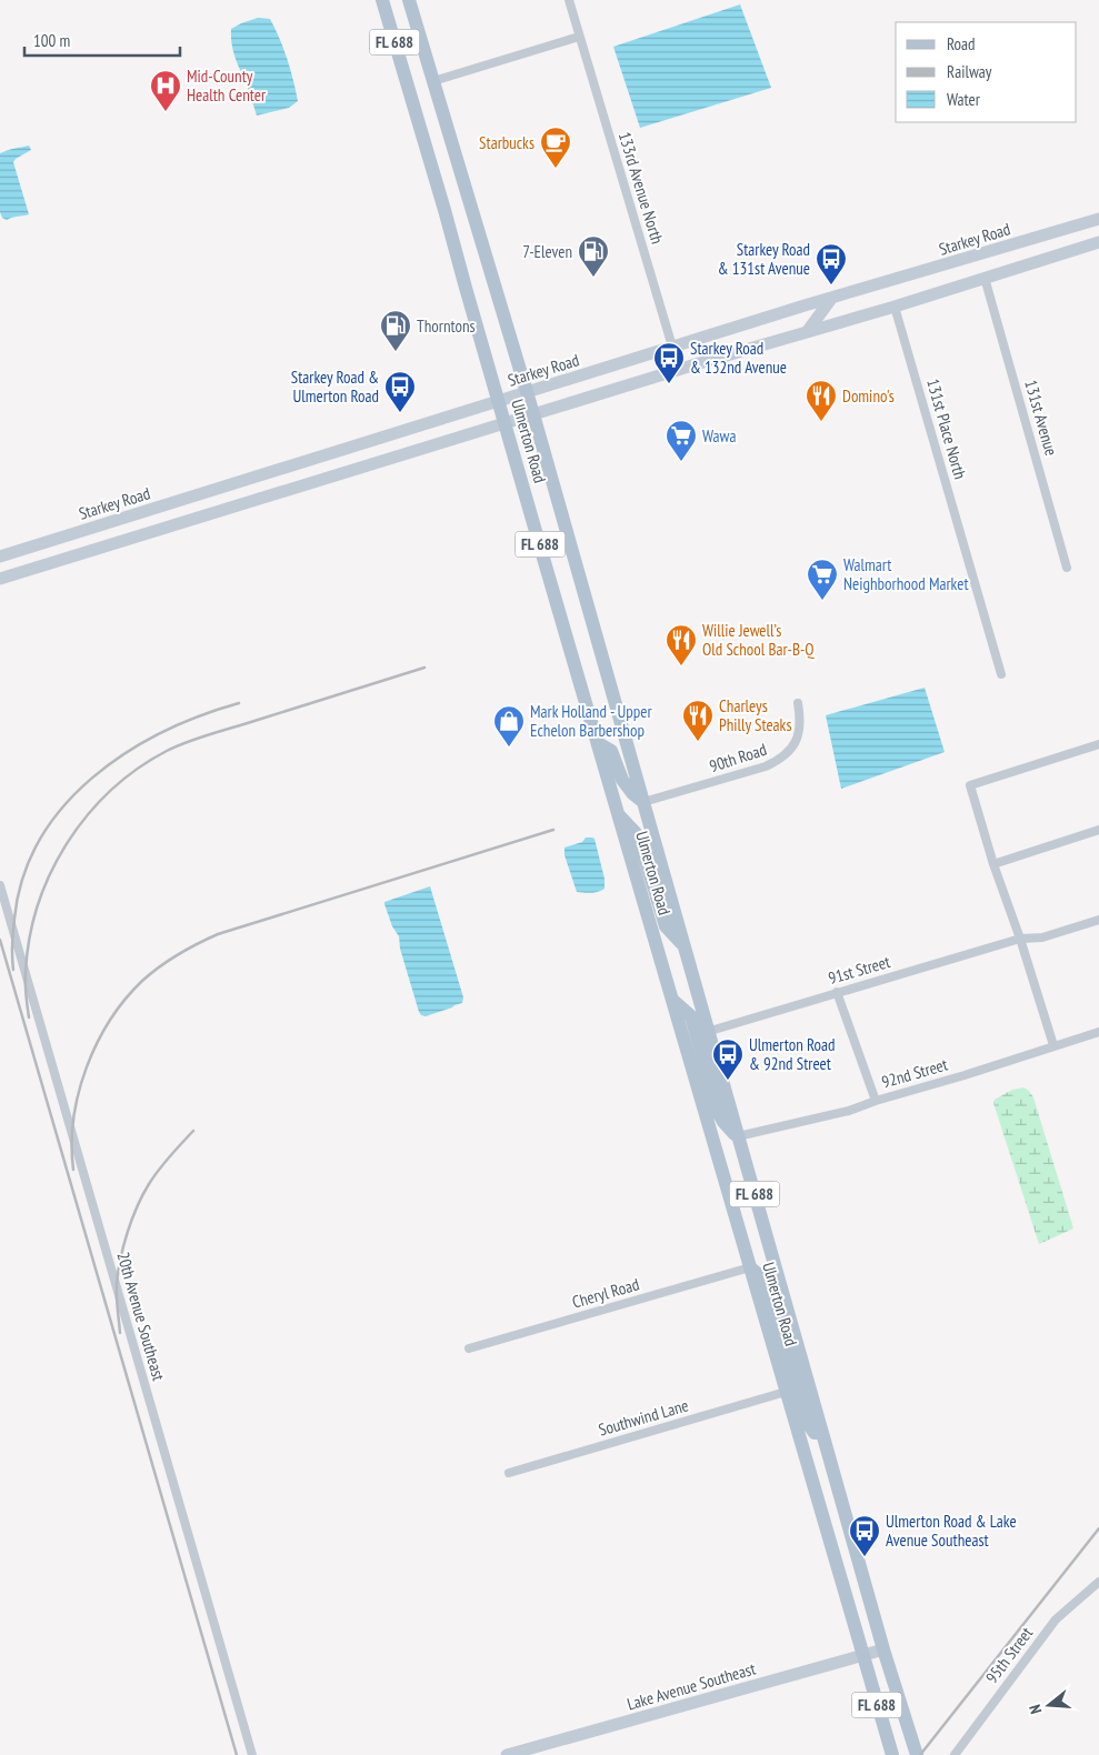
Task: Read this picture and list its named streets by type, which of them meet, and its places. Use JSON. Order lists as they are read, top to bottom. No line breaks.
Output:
{"streets":{"main road":["FL 688","Starkey Road","Ulmerton Road","Lake Avenue Southeast"],"street":["133rd Avenue North","131st Avenue","131st Place North","90th Road","91st Street","92nd Street","Cheryl Road","20th Avenue Southeast","Southwind Lane","95th Street"]},"crossings":[["133rd Avenue North","Starkey Road"],["Starkey Road","Ulmerton Road"],["Ulmerton Road","90th Road"],["Ulmerton Road","91st Street"],["Ulmerton Road","92nd Street"],["Ulmerton Road","Cheryl Road"],["Ulmerton Road","Southwind Lane"],["Ulmerton Road","Lake Avenue Southeast"]],"places":{"hospital":["Mid-County Health Center"],"cafe":["Starbucks"],"fuel station":["7-Eleven","Thorntons"],"bus stop":["Starkey Road & 131st Avenue","Starkey Road & 132nd Avenue","Starkey Road & Ulmerton Road","Ulmerton Road & 92nd Street","Ulmerton Road & Lake Avenue Southeast"],"restaurant":["Domino's","Willie Jewell’s Old School Bar-B-Q","Charleys Philly Steaks"],"supermarket":["Wawa","Walmart Neighborhood Market"],"shop":["Mark Holland - Upper Echelon Barbershop"]},"legend":["Road","Railway","Water"],"scale_bar":"100 m","north":"left"}
